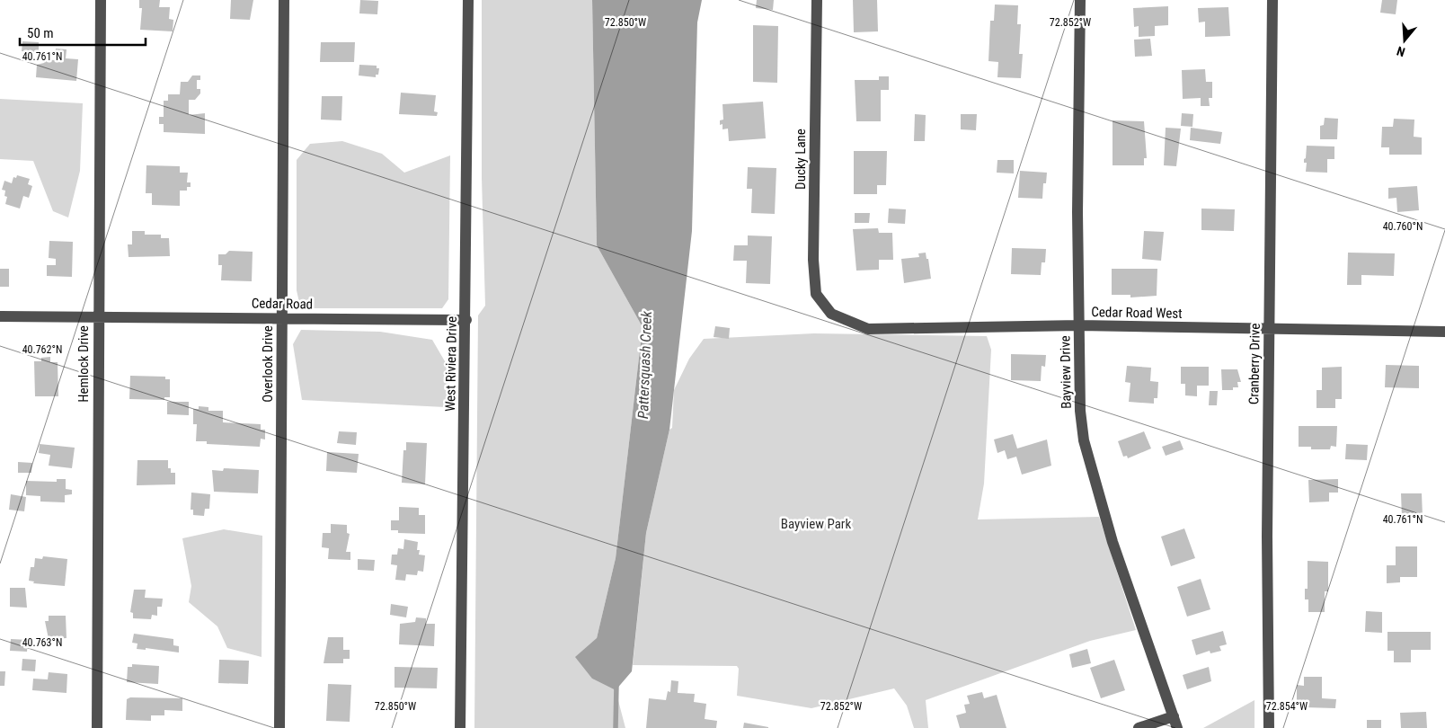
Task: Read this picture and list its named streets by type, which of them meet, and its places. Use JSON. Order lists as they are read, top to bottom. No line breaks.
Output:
{"streets":{"street":["Ducky Lane","Cedar Road","Cedar Road West","Hemlock Drive","Overlook Drive","West Riviera Drive","Cranberry Drive","Bayview Drive"]},"crossings":[["Ducky Lane","Cedar Road West"],["Cedar Road","Hemlock Drive"],["Cedar Road","Overlook Drive"],["Cedar Road","West Riviera Drive"],["Cedar Road West","Cranberry Drive"],["Cedar Road West","Bayview Drive"]],"water":["Pattersquash Creek"],"parks":["Bayview Park"],"scale_bar":"50 m","north":"bottom","coordinates":["72.850°W","72.852°W","40.761°N","40.760°N","40.762°N","40.763°N","72.854°W"]}
